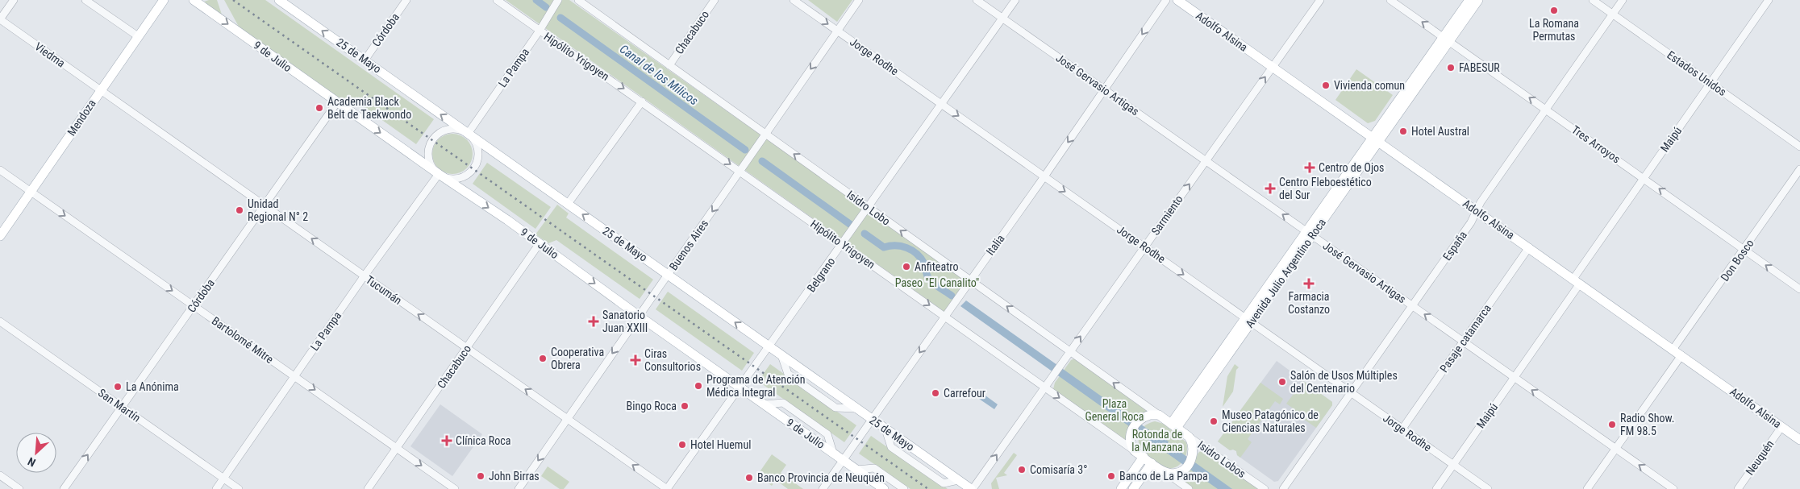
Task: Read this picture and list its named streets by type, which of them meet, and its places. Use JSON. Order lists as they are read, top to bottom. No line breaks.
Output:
{"streets":{"main road":["Adolfo Alsina","25 de Mayo","9 de Julio","Hipólito Yrigoyen","Mendoza","Avenida Julio Argentino Roca","Isidro Lobos"],"street":["Córdoba","Chacabuco","Viedma","Jorge Rodhe","La Pampa","Estados Unidos","José Gervasio Artigas","Maipú","Tres Arroyos","Isidro Lobo","Sarmiento","Buenos Aires","Italia","España","Don Bosco","Belgrano","Tucumán","Pasaje catamarca","Bartolomé Mitre","San Martín","Neuquén"]},"crossings":[["Córdoba","25 de Mayo"],["Córdoba","9 de Julio"],["Córdoba","Tucumán"],["Córdoba","Bartolomé Mitre"],["Córdoba","San Martín"],["Adolfo Alsina","Maipú"],["Adolfo Alsina","Sarmiento"],["Adolfo Alsina","España"],["Adolfo Alsina","Don Bosco"],["Adolfo Alsina","Avenida Julio Argentino Roca"],["Adolfo Alsina","Pasaje catamarca"],["Adolfo Alsina","Neuquén"],["Chacabuco","9 de Julio"],["Chacabuco","Isidro Lobo"],["Chacabuco","Tucumán"],["Chacabuco","Bartolomé Mitre"],["Viedma","Mendoza"],["Viedma","Tucumán"],["25 de Mayo","9 de Julio"],["25 de Mayo","La Pampa"],["25 de Mayo","Sarmiento"],["25 de Mayo","Buenos Aires"],["25 de Mayo","Italia"],["25 de Mayo","Belgrano"],["9 de Julio","La Pampa"],["9 de Julio","Buenos Aires"],["9 de Julio","Italia"],["9 de Julio","Belgrano"],["Hipólito Yrigoyen","La Pampa"],["Hipólito Yrigoyen","Isidro Lobo"],["Hipólito Yrigoyen","Sarmiento"],["Hipólito Yrigoyen","Buenos Aires"],["Hipólito Yrigoyen","Italia"],["Hipólito Yrigoyen","Avenida Julio Argentino Roca"],["Hipólito Yrigoyen","Belgrano"],["Hipólito Yrigoyen","Isidro Lobos"],["Jorge Rodhe","Maipú"],["Jorge Rodhe","Sarmiento"],["Jorge Rodhe","Buenos Aires"],["Jorge Rodhe","Italia"],["Jorge Rodhe","España"],["Jorge Rodhe","Avenida Julio Argentino Roca"],["Jorge Rodhe","Belgrano"],["Jorge Rodhe","Pasaje catamarca"],["La Pampa","Tucumán"],["La Pampa","Bartolomé Mitre"],["La Pampa","San Martín"],["Estados Unidos","Maipú"],["Estados Unidos","España"],["José Gervasio Artigas","Maipú"],["José Gervasio Artigas","Sarmiento"],["José Gervasio Artigas","Italia"],["José Gervasio Artigas","España"],["José Gervasio Artigas","Avenida Julio Argentino Roca"],["José Gervasio Artigas","Belgrano"],["José Gervasio Artigas","Pasaje catamarca"],["Mendoza","Tucumán"],["Mendoza","Bartolomé Mitre"],["Maipú","Tres Arroyos"],["Tres Arroyos","España"],["Tres Arroyos","Don Bosco"],["Tres Arroyos","Avenida Julio Argentino Roca"],["Isidro Lobo","Sarmiento"],["Isidro Lobo","Buenos Aires"],["Isidro Lobo","Italia"],["Isidro Lobo","Avenida Julio Argentino Roca"],["Isidro Lobo","Belgrano"],["Isidro Lobo","Isidro Lobos"],["Buenos Aires","Tucumán"],["Avenida Julio Argentino Roca","Isidro Lobos"],["Belgrano","Tucumán"]],"one_way":["25 de Mayo","9 de Julio","Hipólito Yrigoyen","Jorge Rodhe","José Gervasio Artigas","Tres Arroyos","Isidro Lobo","Sarmiento","Buenos Aires","Italia","Tucumán","Bartolomé Mitre"],"water":["Canal de los Milicos"],"parks":["Paseo \"El Canalito\"","Plaza General Roca","Rotonda de la Manzana"],"places":{"other":["La Romana Permutas","FABESUR","Vivienda comun","Academia Black Belt de Taekwondo","Hotel Austral","Unidad Regional N° 2","Anfiteatro","Cooperativa Obrera","Salón de Usos Múltiples del Centenario","Programa de Atención Médica Integral","La Anónima","Carrefour","Bingo Roca","Museo Patagónico de Ciencias Naturales","Radio Show. FM 98.5","Hotel Huemul","Comisaría 3°","John Birras","Banco de La Pampa","Banco Provincia de Neuquén"],"health":["Centro de Ojos","Centro Fleboestético del Sur","Farmacia Costanzo","Sanatorio Juan XXIII","Ciras Consultorios","Clínica Roca"]},"north":"bottom left"}
